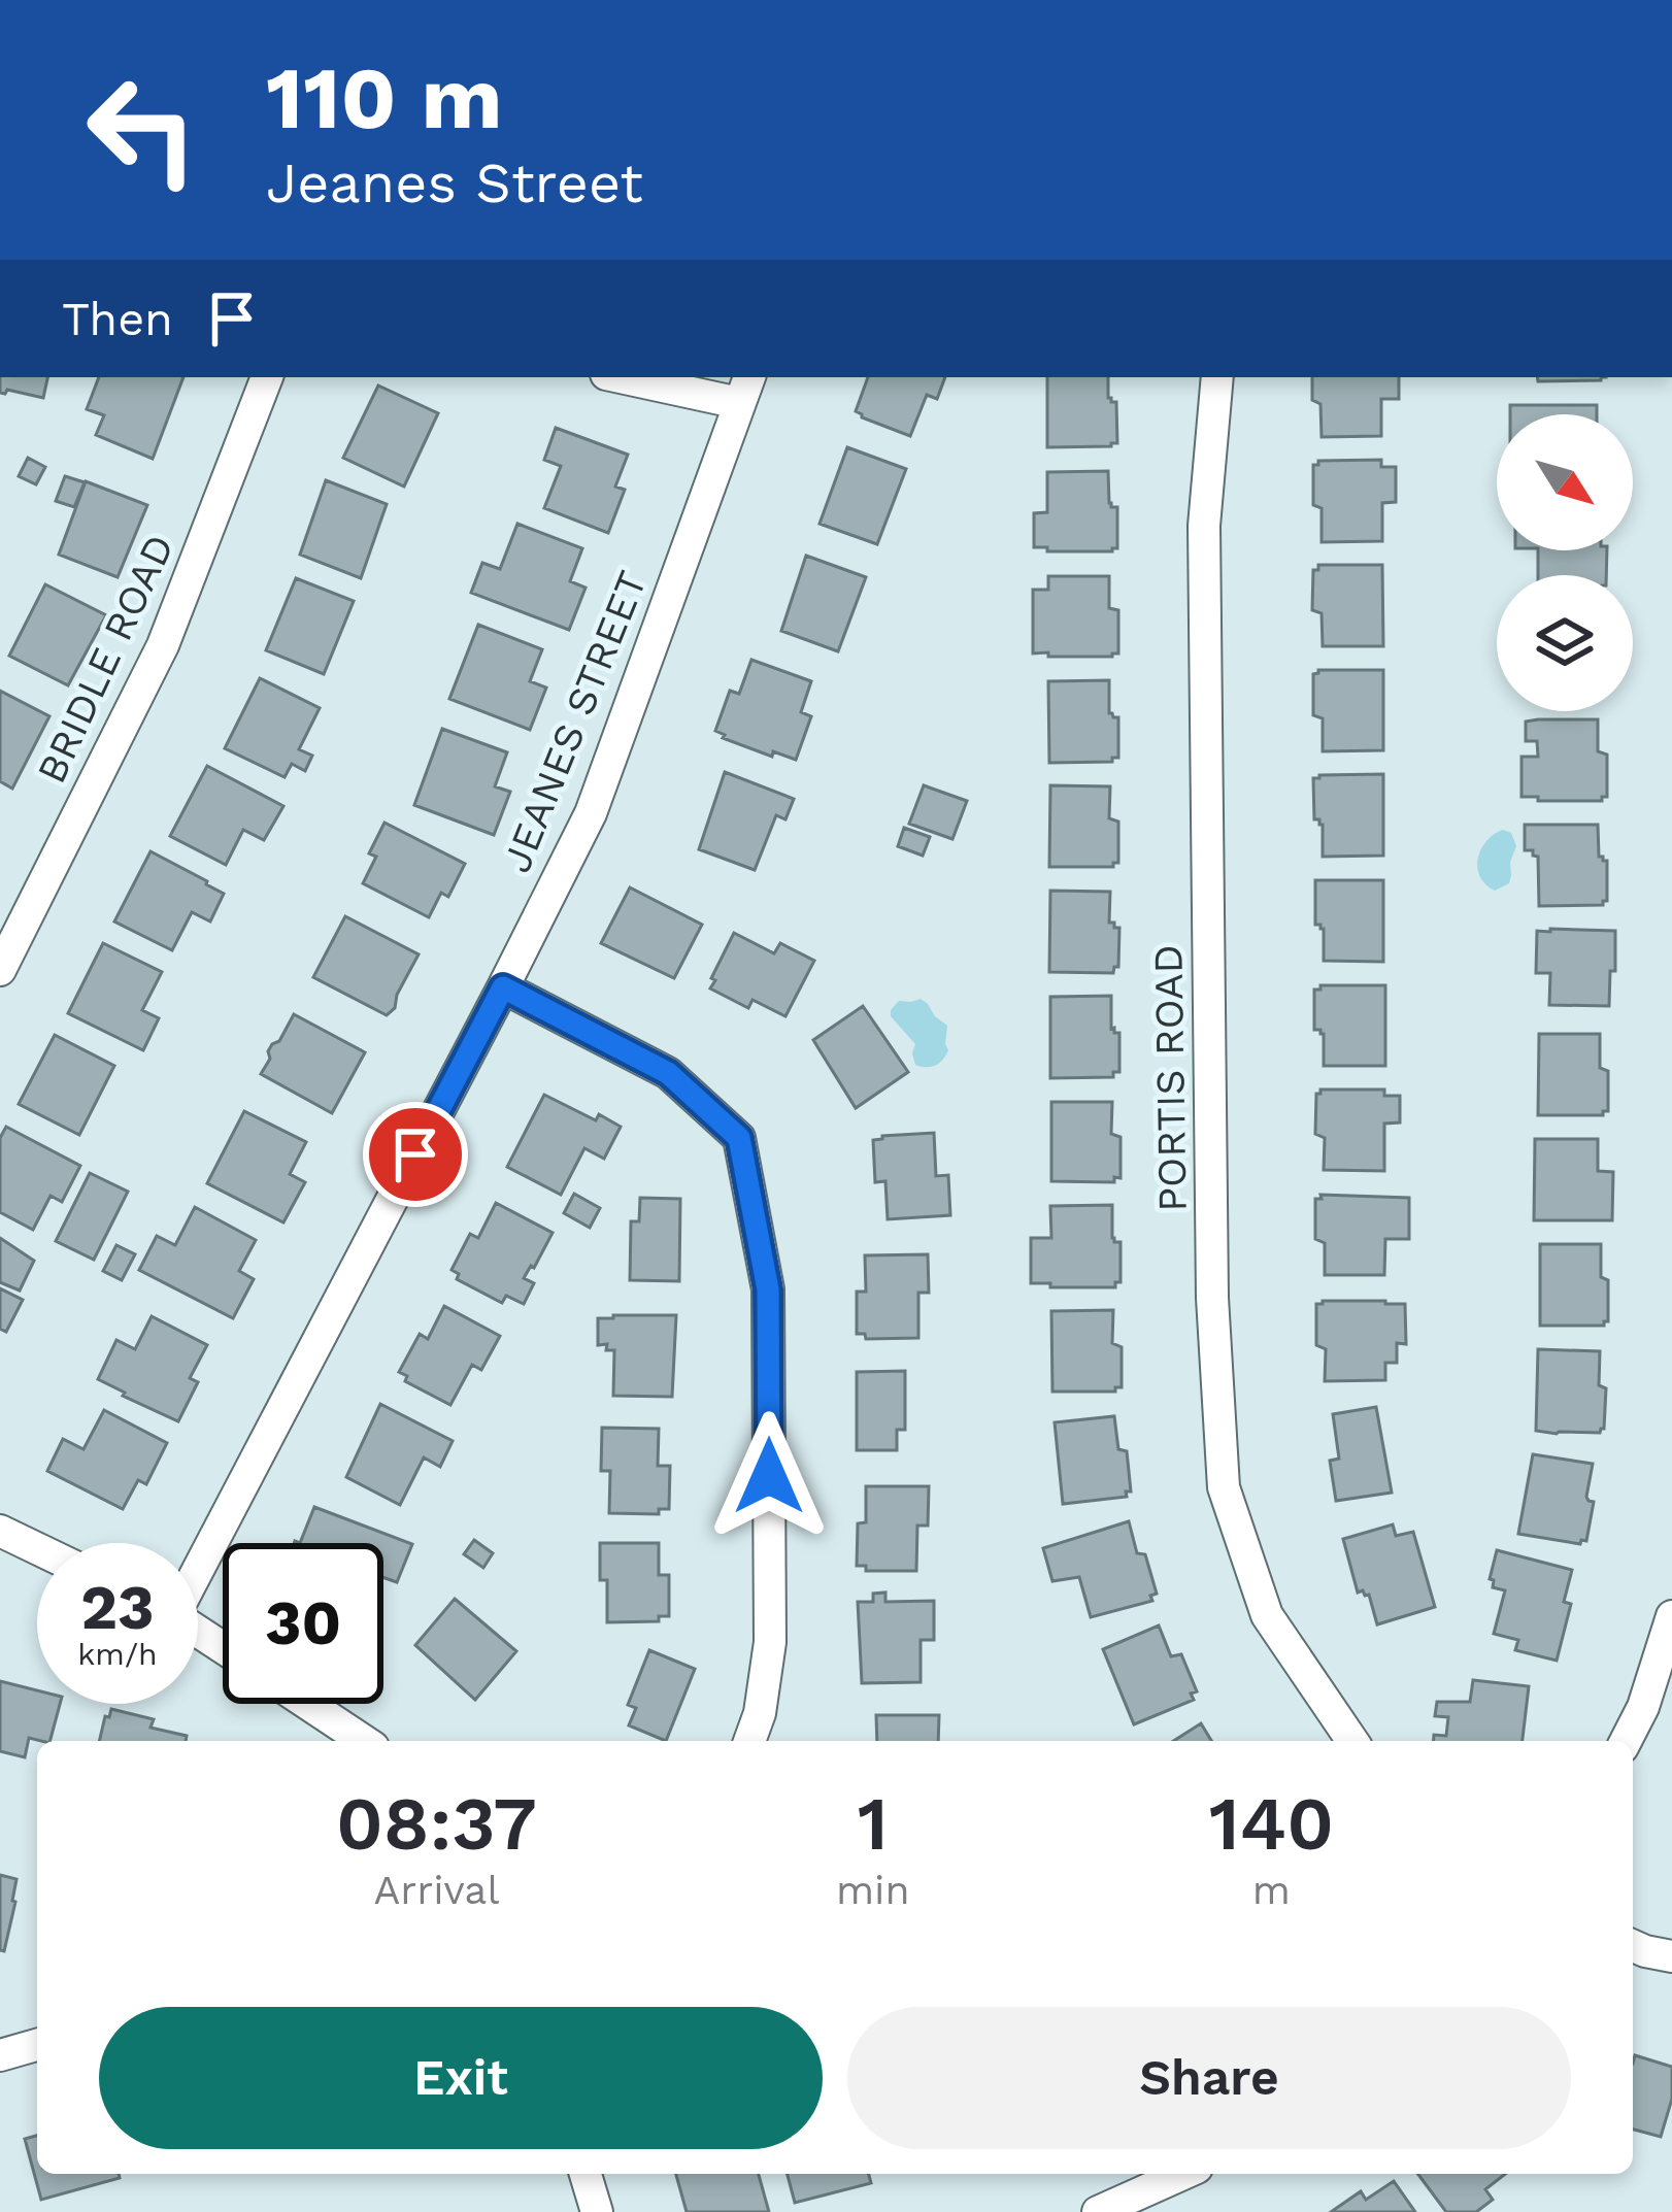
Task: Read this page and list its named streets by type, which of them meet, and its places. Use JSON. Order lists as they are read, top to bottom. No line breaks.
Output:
{"streets":{"street":["BRIDLE ROAD","JEANES STREET","PORTIS ROAD"]},"north":"bottom right","page":{"turn":["110 m","Jeanes Street"],"then":"Then","speed":"23 km/h","limit":"30","eta":["08:37","Arrival","1","min","140","m"],"buttons":["Exit","Share"]}}
